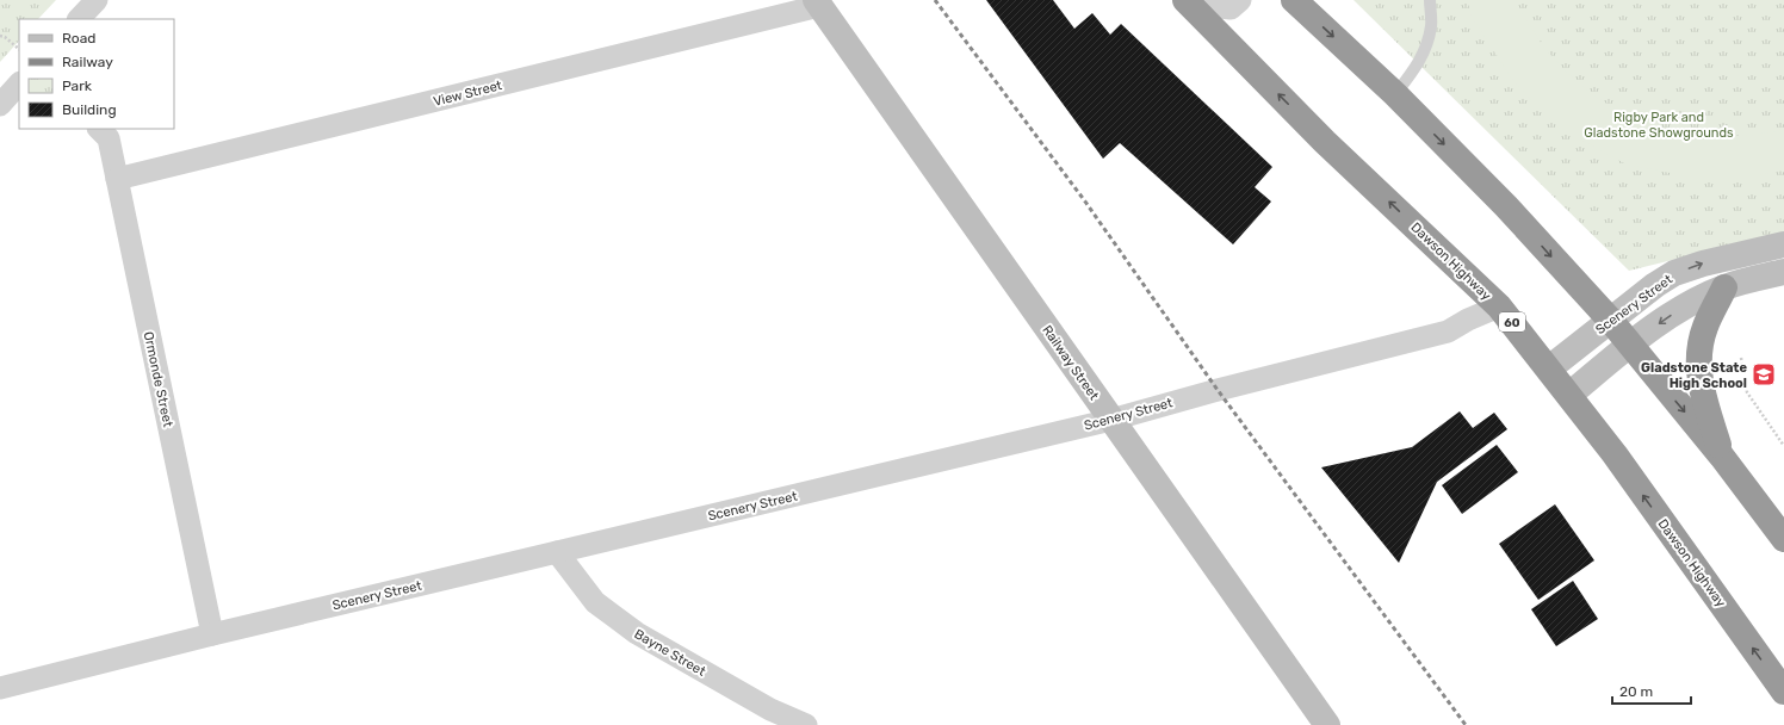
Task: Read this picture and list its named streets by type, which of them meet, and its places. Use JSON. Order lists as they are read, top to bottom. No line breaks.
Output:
{"streets":{"highway":["Dawson Highway","60"],"street":["View Street","Scenery Street","Railway Street","Ormonde Street","Bayne Street"]},"crossings":[["View Street","Railway Street"],["View Street","Ormonde Street"],["Dawson Highway","Scenery Street"],["Scenery Street","Railway Street"],["Scenery Street","Ormonde Street"],["Scenery Street","Bayne Street"]],"parks":["Rigby Park and Gladstone Showgrounds"],"places":{"school or university":["Gladstone State High School"]},"legend":["Road","Railway","Park","Building"],"scale_bar":"20 m"}
